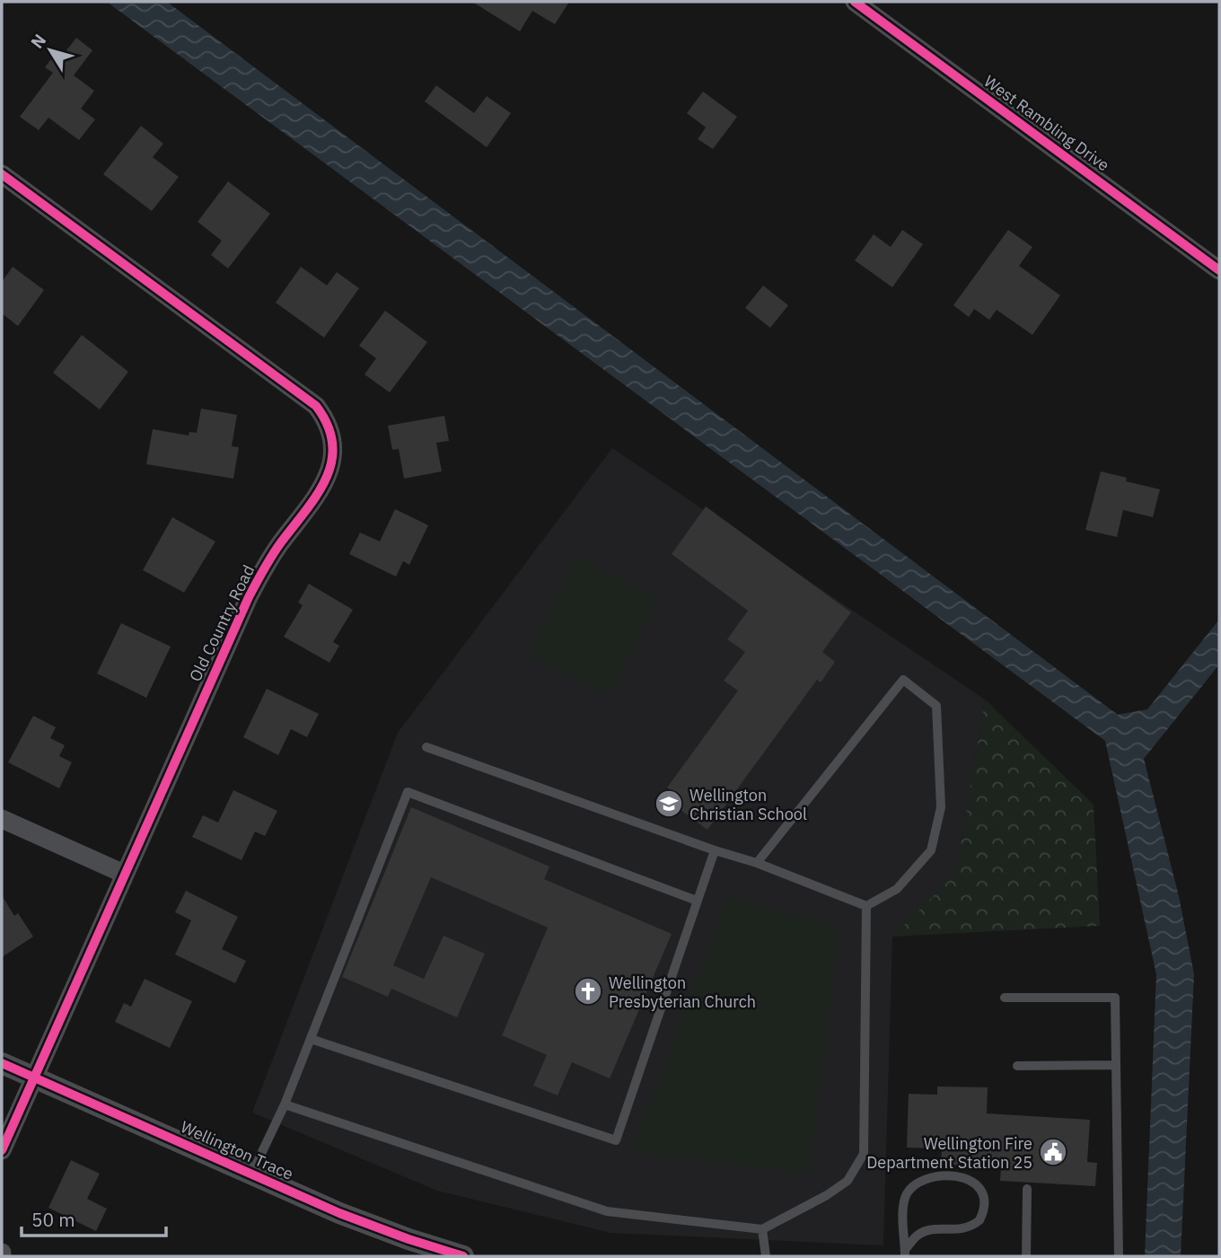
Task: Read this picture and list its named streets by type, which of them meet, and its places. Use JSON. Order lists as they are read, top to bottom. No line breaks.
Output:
{"streets":{"street":["West Rambling Drive","Old Country Road","Wellington Trace"]},"crossings":[["Old Country Road","Wellington Trace"]],"places":{"school or university":["Wellington Christian School"],"church":["Wellington Presbyterian Church"],"public building":["Wellington Fire Department Station 25"]},"scale_bar":"50 m","north":"top left"}
